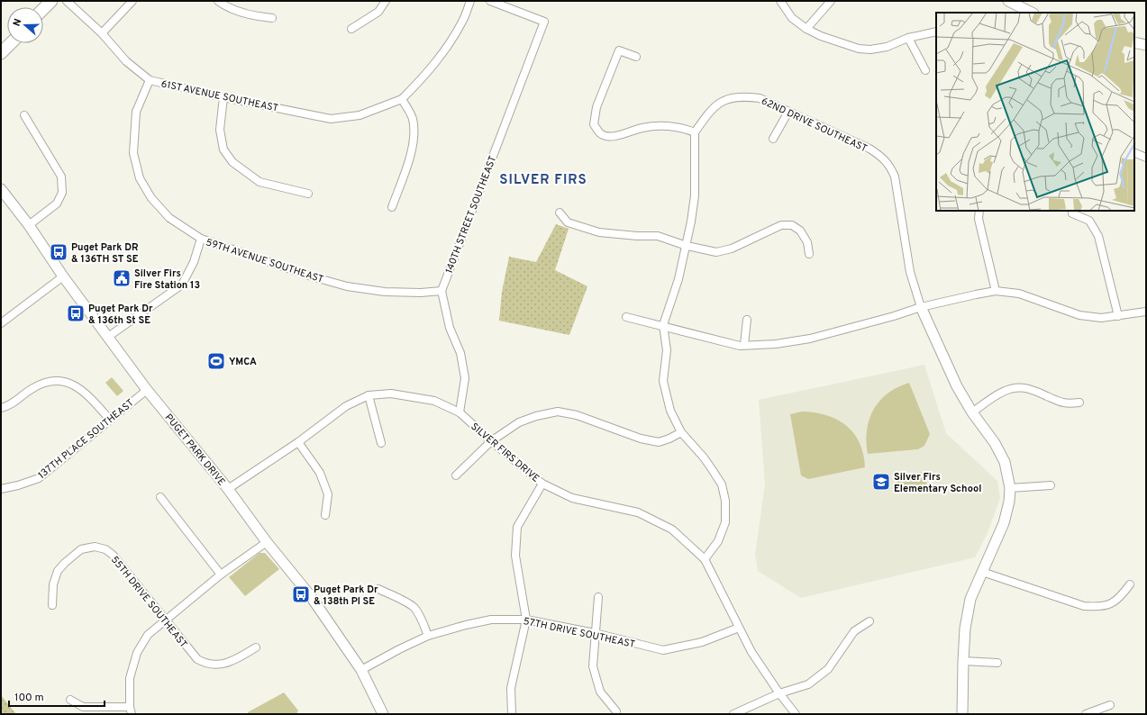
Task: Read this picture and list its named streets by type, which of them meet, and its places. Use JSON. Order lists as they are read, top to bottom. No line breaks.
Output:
{"streets":{"street":["61ST AVENUE SOUTHEAST","62ND DRIVE SOUTHEAST","140TH STREET SOUTHEAST","59TH AVENUE SOUTHEAST","137TH PLACE SOUTHEAST","PUGET PARK DRIVE","SILVER FIRS DRIVE","55TH DRIVE SOUTHEAST","57TH DRIVE SOUTHEAST"]},"crossings":[["61ST AVENUE SOUTHEAST","59TH AVENUE SOUTHEAST"],["140TH STREET SOUTHEAST","59TH AVENUE SOUTHEAST"],["137TH PLACE SOUTHEAST","PUGET PARK DRIVE"],["PUGET PARK DRIVE","SILVER FIRS DRIVE"],["PUGET PARK DRIVE","57TH DRIVE SOUTHEAST"],["SILVER FIRS DRIVE","57TH DRIVE SOUTHEAST"]],"districts":["SILVER FIRS"],"places":{"bus stop":["Puget Park DR & 136TH ST SE","Puget Park Dr & 136th St SE","Puget Park Dr & 138th Pl SE"],"public building":["Silver Firs Fire Station 13"],"sports":["YMCA"],"school or university":["Silver Firs Elementary School"]},"scale_bar":"100 m","north":"left"}
